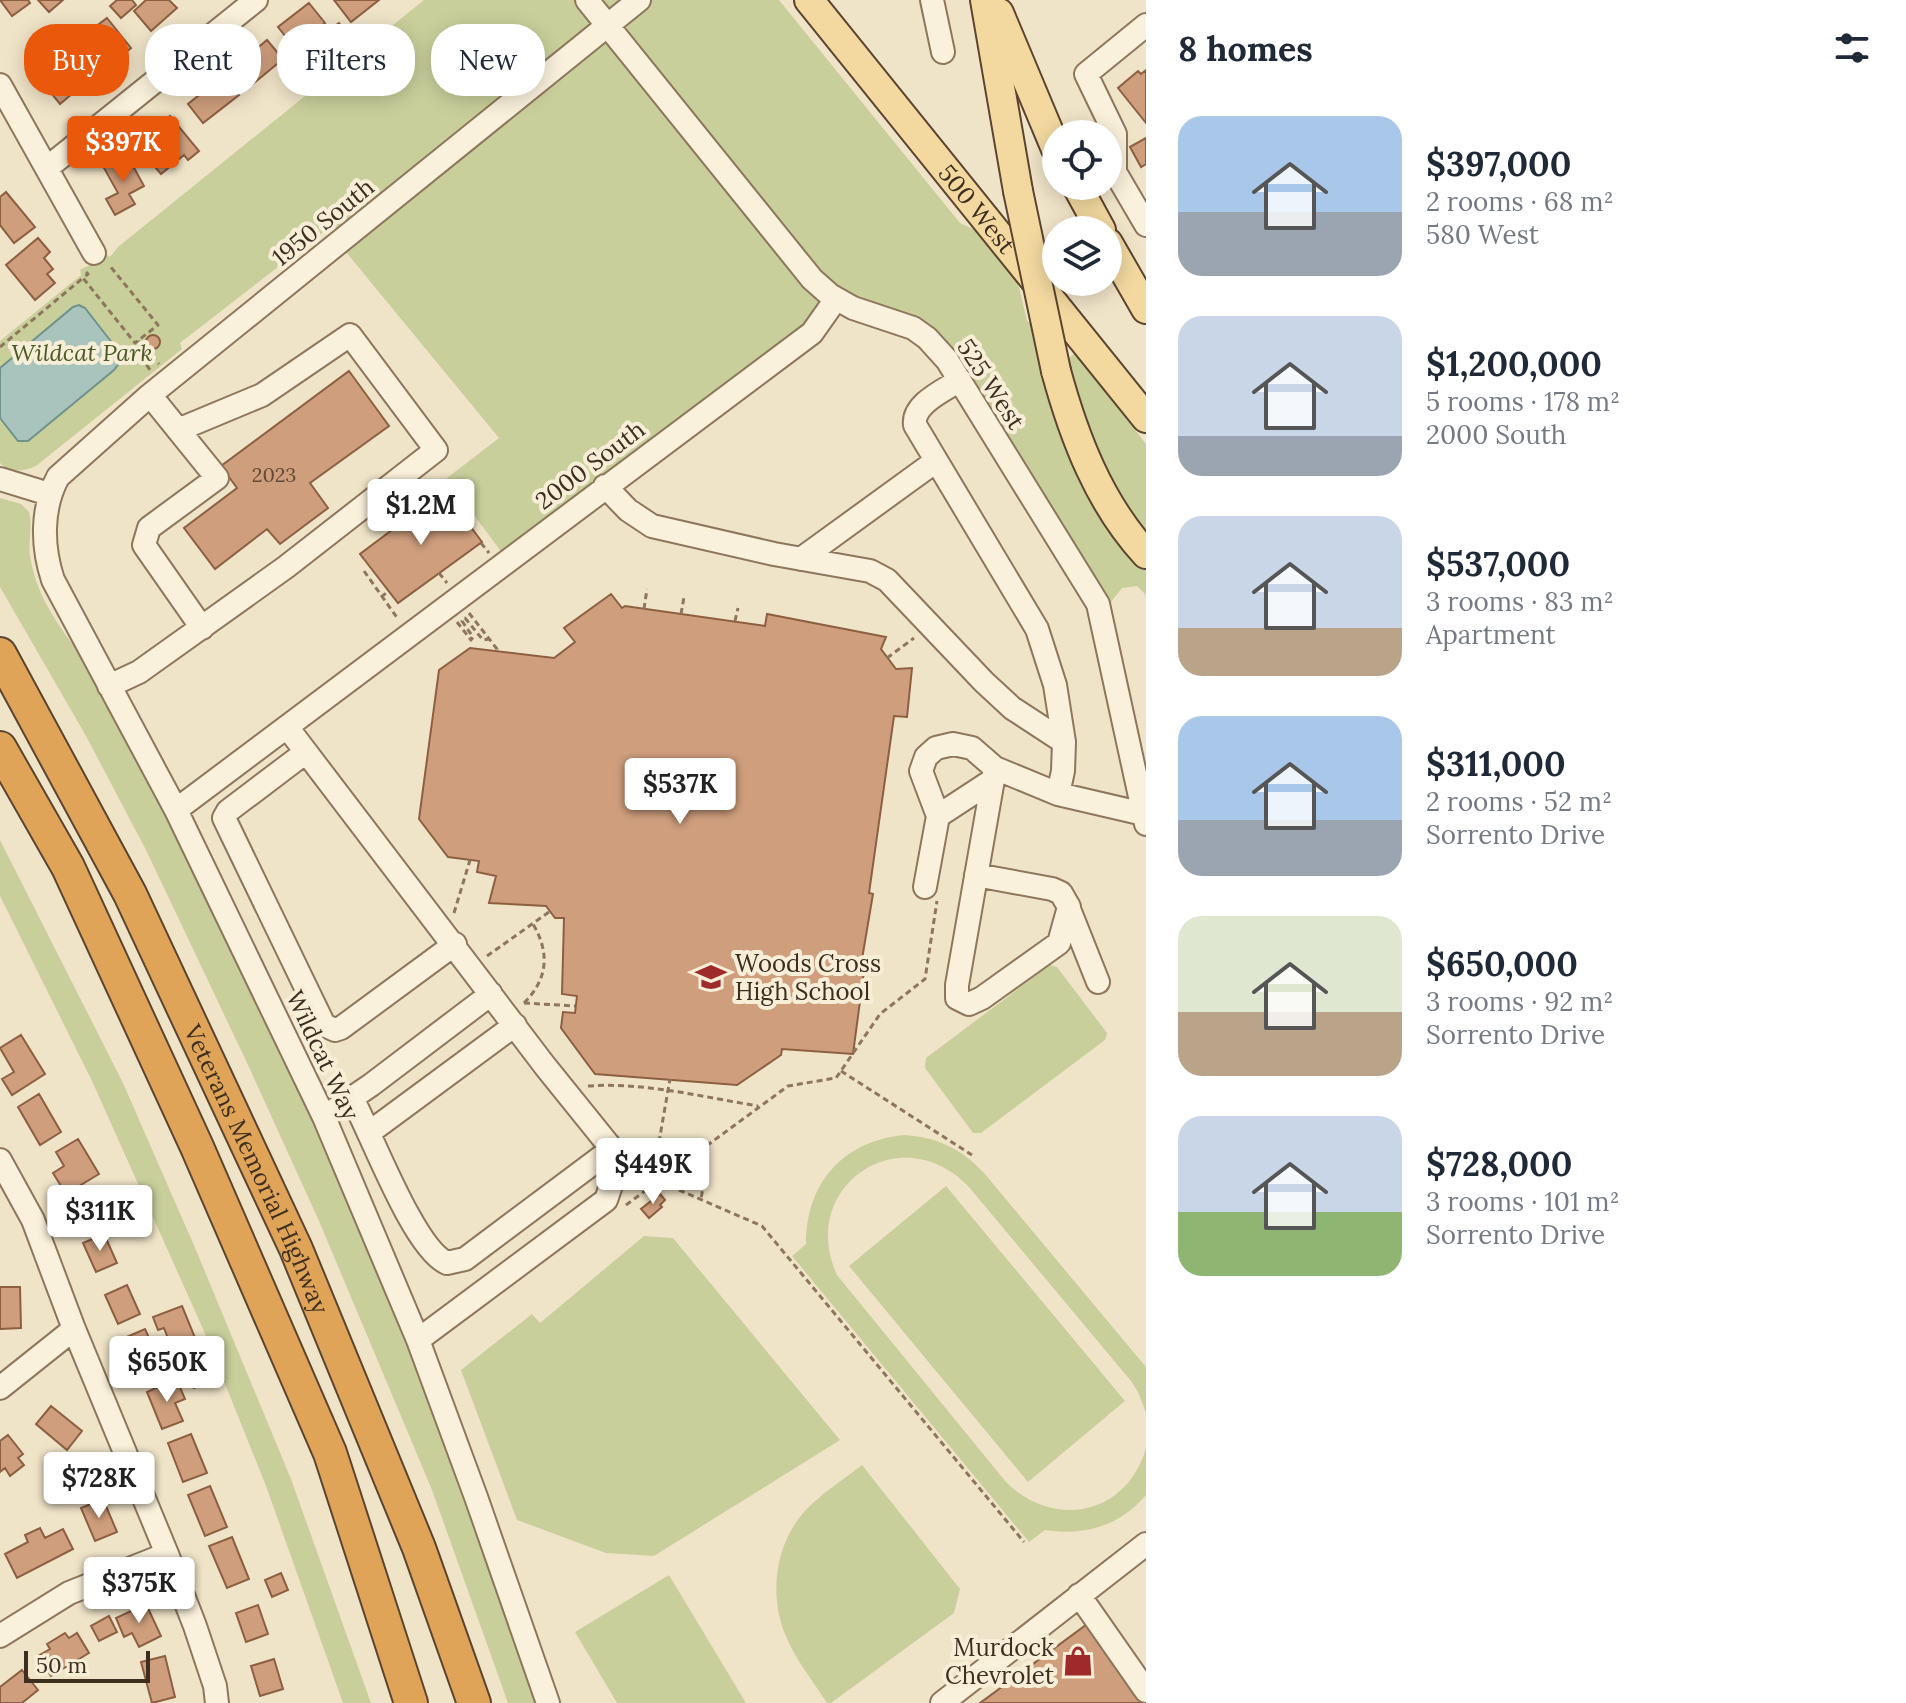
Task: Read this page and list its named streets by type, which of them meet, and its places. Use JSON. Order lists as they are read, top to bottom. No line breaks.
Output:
{"streets":{"highway":["Veterans Memorial Highway"],"main road":["500 West"],"street":["1950 South","525 West","2000 South","Wildcat Way"]},"crossings":[["1950 South","525 West"],["1950 South","Wildcat Way"],["525 West","2000 South"],["2000 South","Wildcat Way"]],"parks":["Wildcat Park"],"places":{"school or university":["Woods Cross High School"],"shop":["Murdock Chevrolet"]},"house_numbers":["2023"],"scale_bar":"50 m","page":{"heading":"8 homes","chip":["Buy","Rent","Filters","New"],"list":[{"name":"$397,000","note":"2 rooms · 68 m² · 580 West"},{"name":"$1,200,000","note":"5 rooms · 178 m² · 2000 South"},{"name":"$537,000","note":"3 rooms · 83 m² · Apartment"},{"name":"$311,000","note":"2 rooms · 52 m² · Sorrento Drive"},{"name":"$650,000","note":"3 rooms · 92 m² · Sorrento Drive"},{"name":"$728,000","note":"3 rooms · 101 m² · Sorrento Drive"}],"price":["$397K","$1.2M","$537K","$449K","$311K","$650K","$728K","$375K"],"scale":"50 m"}}
